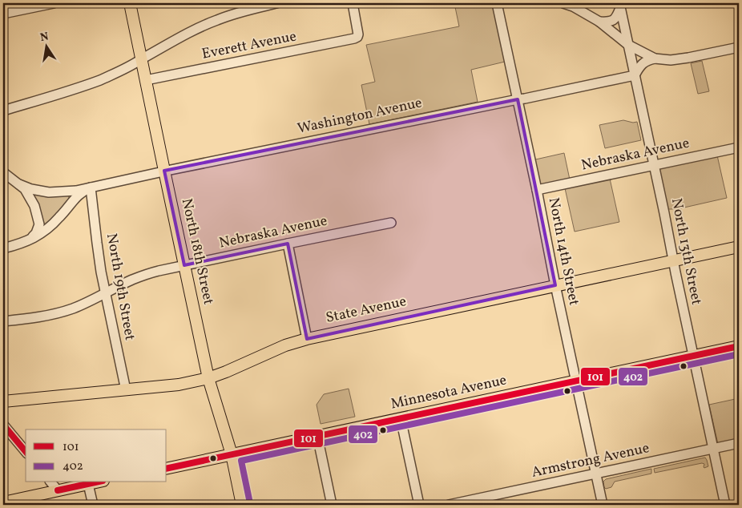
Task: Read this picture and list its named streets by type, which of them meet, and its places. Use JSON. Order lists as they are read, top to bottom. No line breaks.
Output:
{"streets":{"main road":["North 18th Street","State Avenue","Minnesota Avenue"],"street":["Everett Avenue","Washington Avenue","Nebraska Avenue","North 14th Street","North 13th Street","North 19th Street","Armstrong Avenue"]},"crossings":[["Everett Avenue","North 18th Street"],["Washington Avenue","North 18th Street"],["Washington Avenue","North 14th Street"],["Washington Avenue","North 13th Street"],["Washington Avenue","North 19th Street"],["Nebraska Avenue","North 18th Street"],["Nebraska Avenue","North 14th Street"],["Nebraska Avenue","North 13th Street"],["Nebraska Avenue","North 19th Street"],["North 18th Street","State Avenue"],["North 18th Street","Minnesota Avenue"],["North 14th Street","State Avenue"],["North 14th Street","Minnesota Avenue"],["North 14th Street","Armstrong Avenue"],["North 13th Street","State Avenue"],["North 13th Street","Minnesota Avenue"],["North 13th Street","Armstrong Avenue"],["North 19th Street","State Avenue"]],"lines":["transit line 101","transit line 402"],"legend":["101","402"],"north":"top"}
